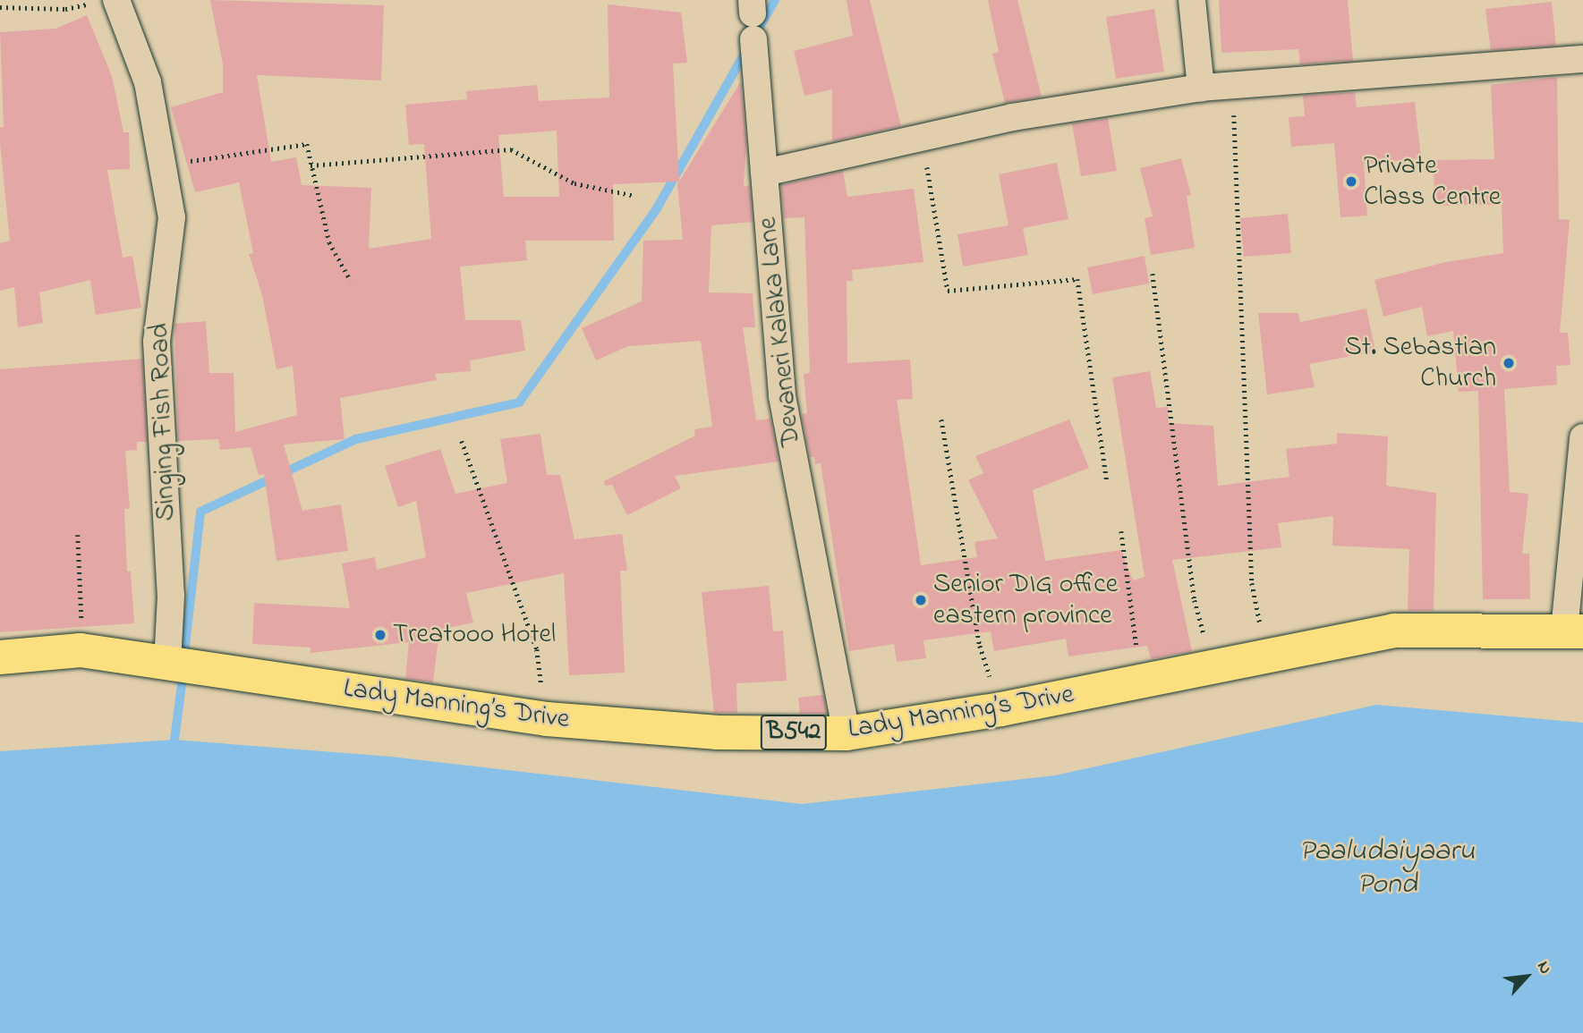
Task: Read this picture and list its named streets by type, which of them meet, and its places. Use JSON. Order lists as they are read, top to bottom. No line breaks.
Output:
{"streets":{"main road":["Lady Manning’s Drive","B542"],"street":["Devaneri Kalaka Lane","Singing Fish Road"]},"crossings":[["Devaneri Kalaka Lane","Lady Manning’s Drive"],["Singing Fish Road","Lady Manning’s Drive"]],"water":["Paaludaiyaaru Pond"],"places":["Private Class Centre","St. Sebastian Church","Senior DIG office eastern province","Treatooo Hotel"],"north":"top right"}
